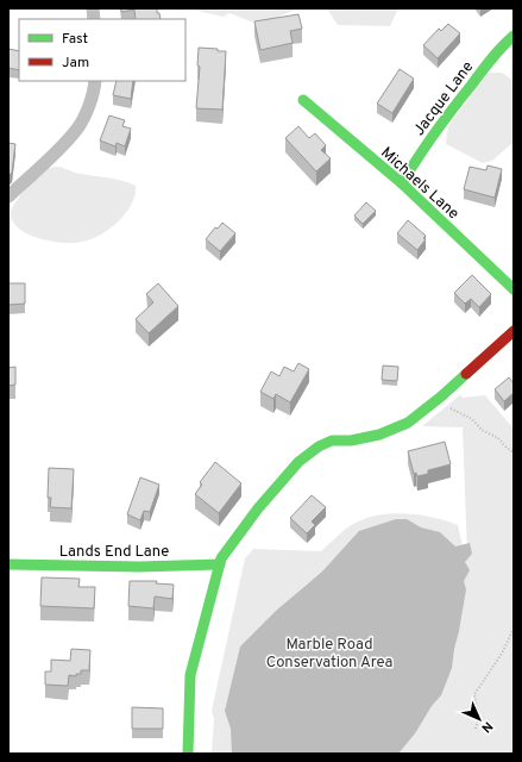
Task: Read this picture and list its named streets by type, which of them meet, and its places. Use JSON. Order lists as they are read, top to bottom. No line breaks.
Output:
{"streets":{"street":["Jacque Lane","Michaels Lane","Lands End Lane"]},"crossings":[["Jacque Lane","Michaels Lane"]],"parks":["Marble Road Conservation Area"],"legend":["Fast","Jam"],"north":"bottom right"}
